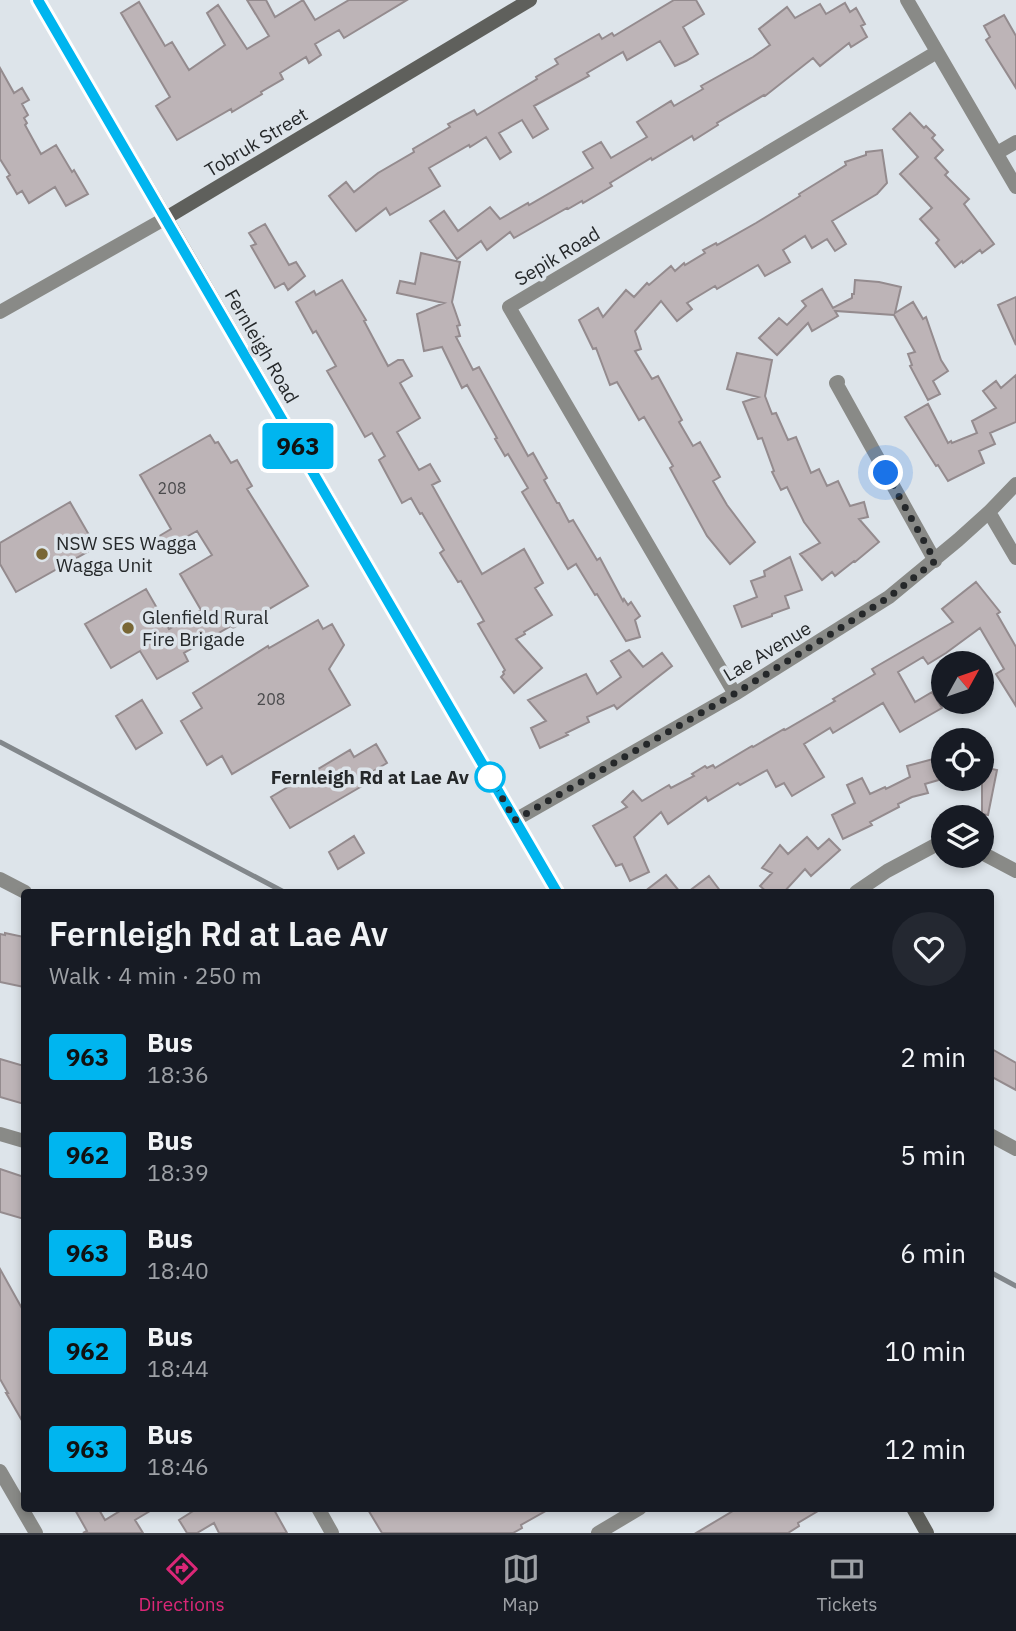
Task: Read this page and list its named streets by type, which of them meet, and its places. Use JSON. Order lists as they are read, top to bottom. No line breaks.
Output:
{"streets":{"street":["Tobruk Street","Sepik Road","Fernleigh Road","Lae Avenue"]},"crossings":[["Tobruk Street","Fernleigh Road"],["Sepik Road","Lae Avenue"],["Fernleigh Road","Lae Avenue"]],"places":["NSW SES Wagga Wagga Unit","Glenfield Rural Fire Brigade","Fernleigh Rd at Lae Av"],"lines":["bus line 963"],"house_numbers":["208","208"],"north":"top right","page":{"on_map":"963","heading":["Fernleigh Rd at Lae Av","Walk · 4 min · 250 m"],"list":[{"mark":"963","name":"Bus","note":"18:36","value":"2 min"},{"mark":"962","name":"Bus","note":"18:39","value":"5 min"},{"mark":"963","name":"Bus","note":"18:40","value":"6 min"},{"mark":"962","name":"Bus","note":"18:44","value":"10 min"},{"mark":"963","name":"Bus","note":"18:46","value":"12 min"}],"tabs":["Directions","Map","Tickets"]}}
